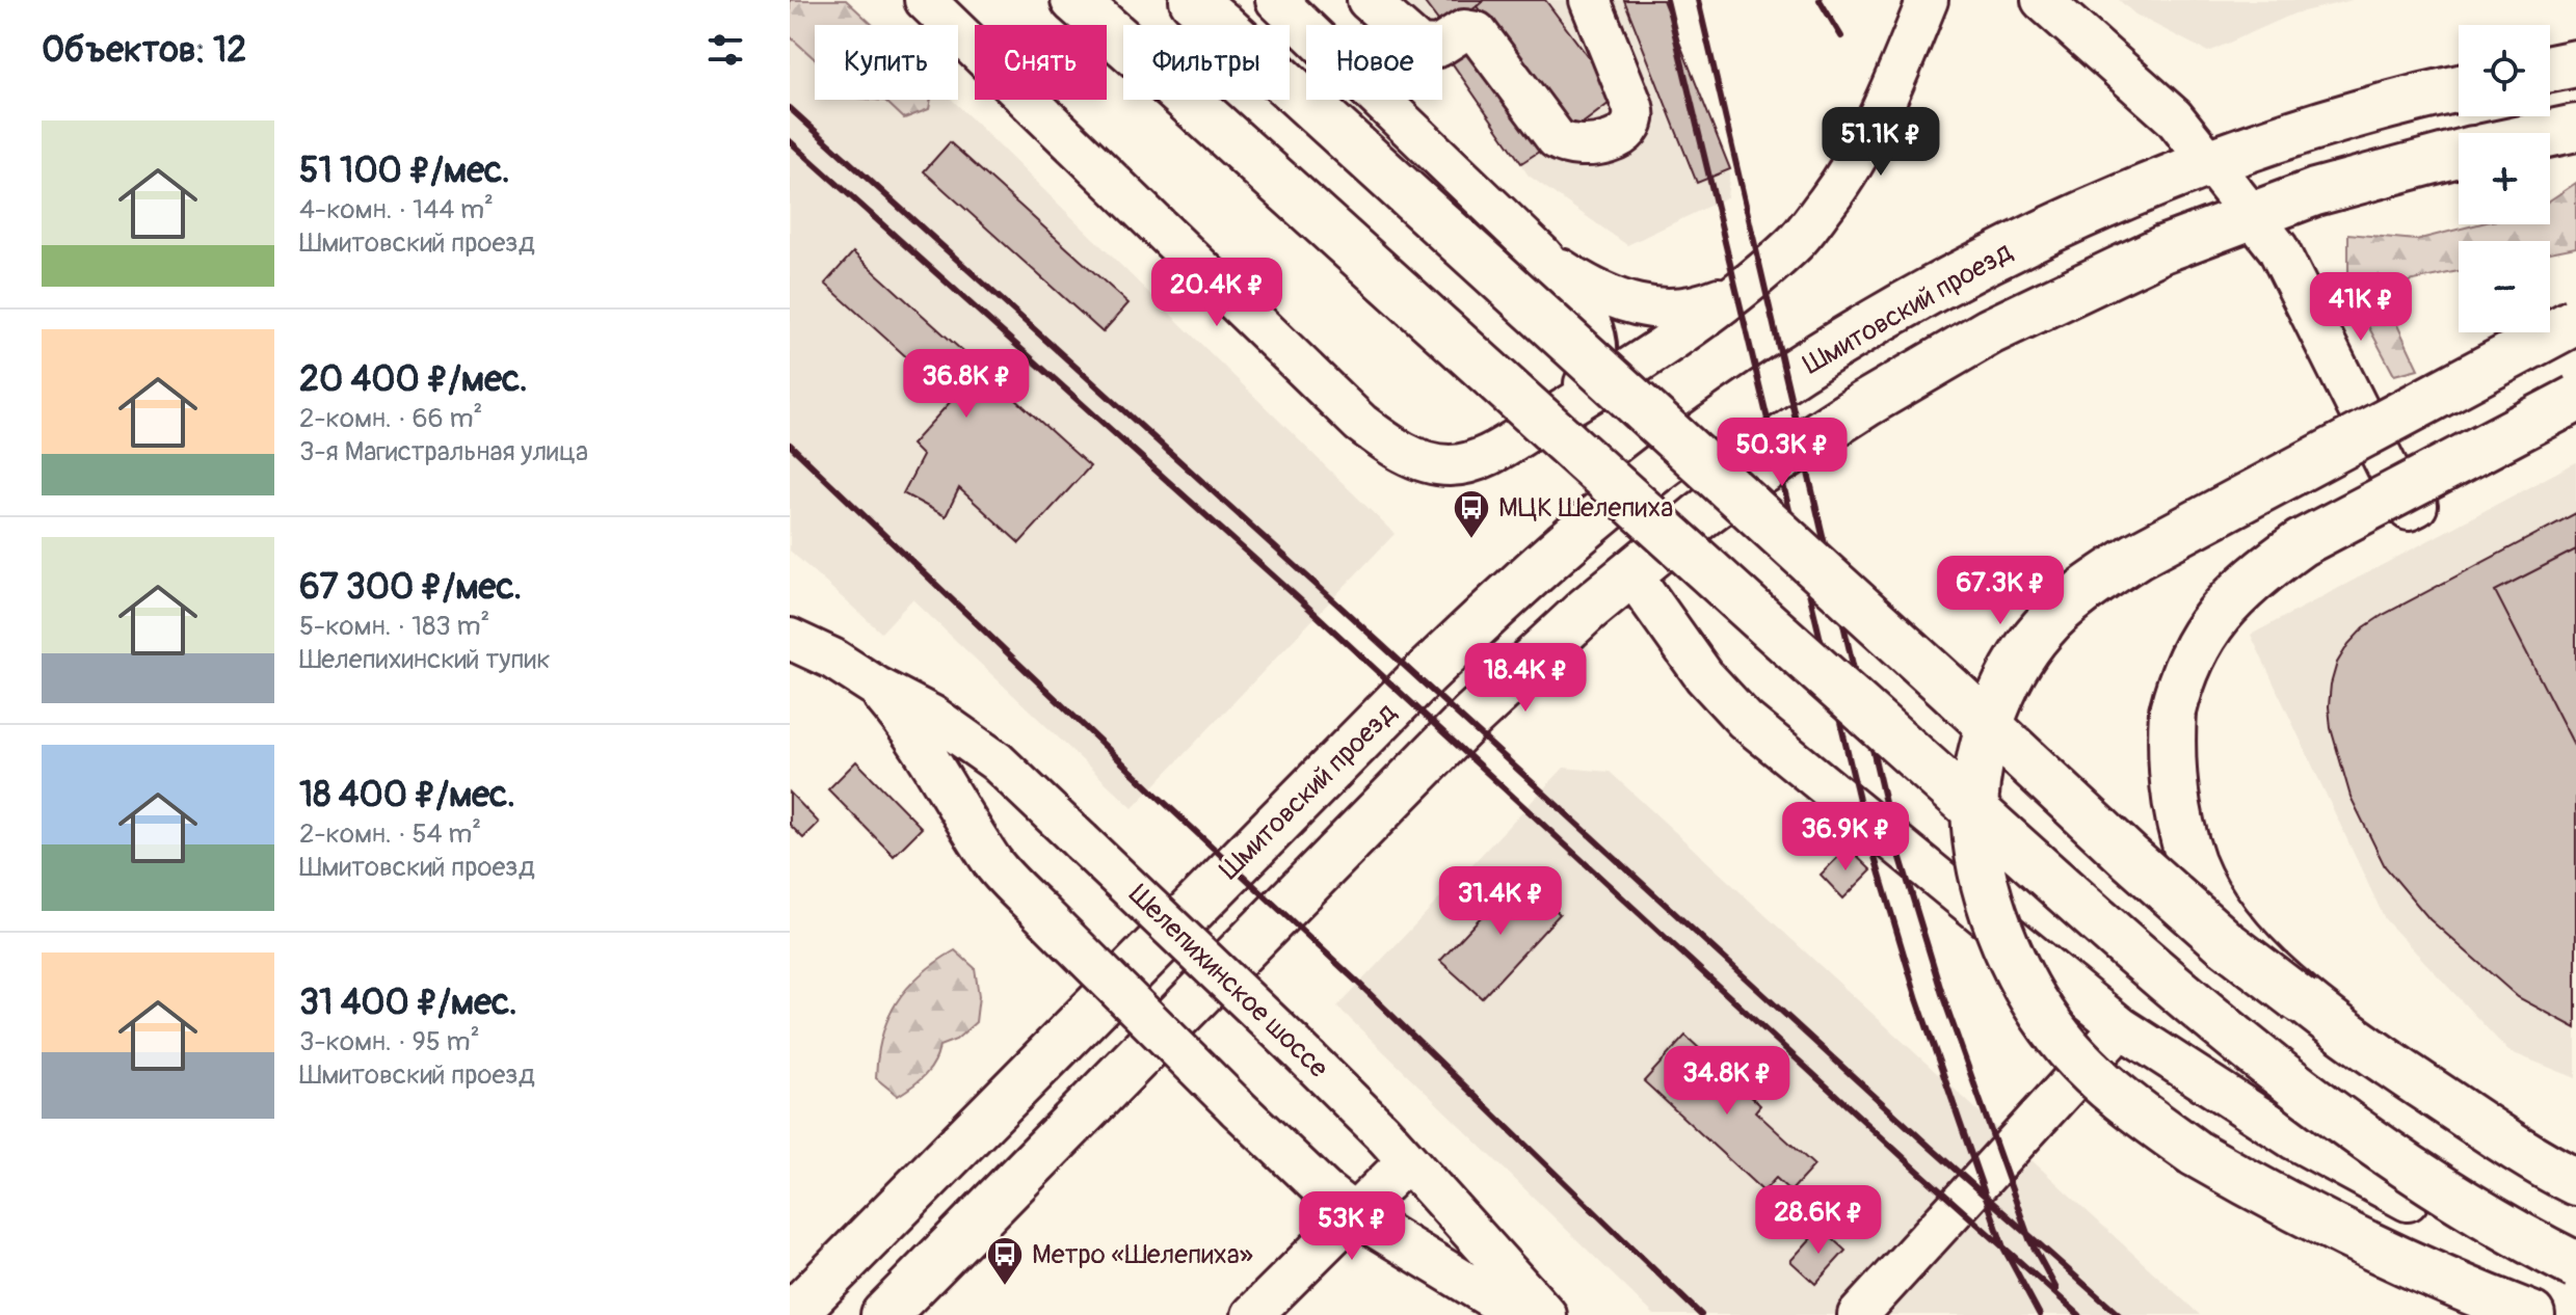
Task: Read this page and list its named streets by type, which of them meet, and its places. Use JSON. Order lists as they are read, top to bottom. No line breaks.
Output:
{"streets":{"main road":["Шмитовский проезд"],"street":["Шелепихинское шоссе"]},"places":{"bus stop":["МЦК Шелепиха","Метро «Шелепиха»"]},"page":{"heading":"Объектов: 12","map_buttons":["+","−"],"chip":["Купить","Снять","Фильтры","Новое"],"list":[{"name":"51 100 ₽/мес.","note":"4-комн. · 144 m² · Шмитовский проезд"},{"name":"20 400 ₽/мес.","note":"2-комн. · 66 m² · 3-я Магистральная улица"},{"name":"67 300 ₽/мес.","note":"5-комн. · 183 m² · Шелепихинский тупик"},{"name":"18 400 ₽/мес.","note":"2-комн. · 54 m² · Шмитовский проезд"},{"name":"31 400 ₽/мес.","note":"3-комн. · 95 m² · Шмитовский проезд"}],"price":["51.1K ₽","20.4K ₽","41K ₽","36.8K ₽","50.3K ₽","67.3K ₽","18.4K ₽","36.9K ₽","31.4K ₽","34.8K ₽","28.6K ₽","53K ₽"]}}
